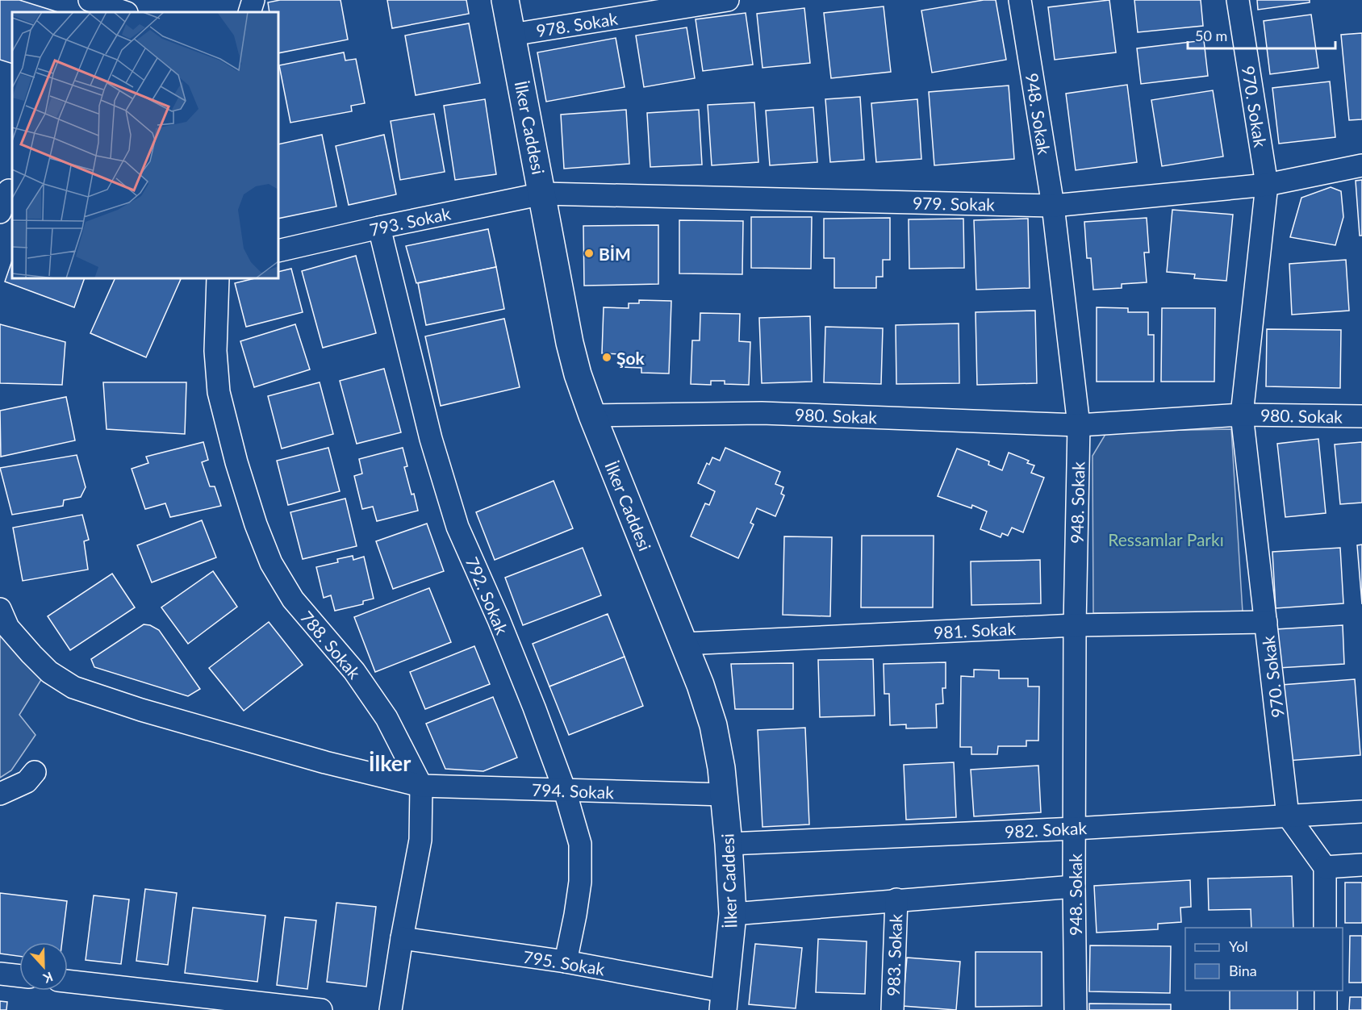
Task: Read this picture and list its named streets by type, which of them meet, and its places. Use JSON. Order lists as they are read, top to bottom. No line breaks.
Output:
{"streets":{"main road":["İlker Caddesi"],"street":["978. Sokak","970. Sokak","948. Sokak","979. Sokak","793. Sokak","980. Sokak","792. Sokak","981. Sokak","788. Sokak","794. Sokak","982. Sokak","983. Sokak","795. Sokak"]},"crossings":[["978. Sokak","İlker Caddesi"],["970. Sokak","979. Sokak"],["970. Sokak","980. Sokak"],["970. Sokak","981. Sokak"],["970. Sokak","982. Sokak"],["948. Sokak","979. Sokak"],["948. Sokak","980. Sokak"],["948. Sokak","981. Sokak"],["948. Sokak","982. Sokak"],["İlker Caddesi","979. Sokak"],["İlker Caddesi","793. Sokak"],["İlker Caddesi","980. Sokak"],["İlker Caddesi","981. Sokak"],["İlker Caddesi","794. Sokak"],["İlker Caddesi","982. Sokak"],["İlker Caddesi","795. Sokak"],["979. Sokak","793. Sokak"],["793. Sokak","792. Sokak"],["792. Sokak","794. Sokak"],["792. Sokak","795. Sokak"],["788. Sokak","794. Sokak"],["788. Sokak","795. Sokak"]],"districts":["İlker"],"parks":["Ressamlar Parkı"],"places":["BİM","Şok"],"legend":["Yol","Bina"],"scale_bar":"50 m","north":"bottom"}
